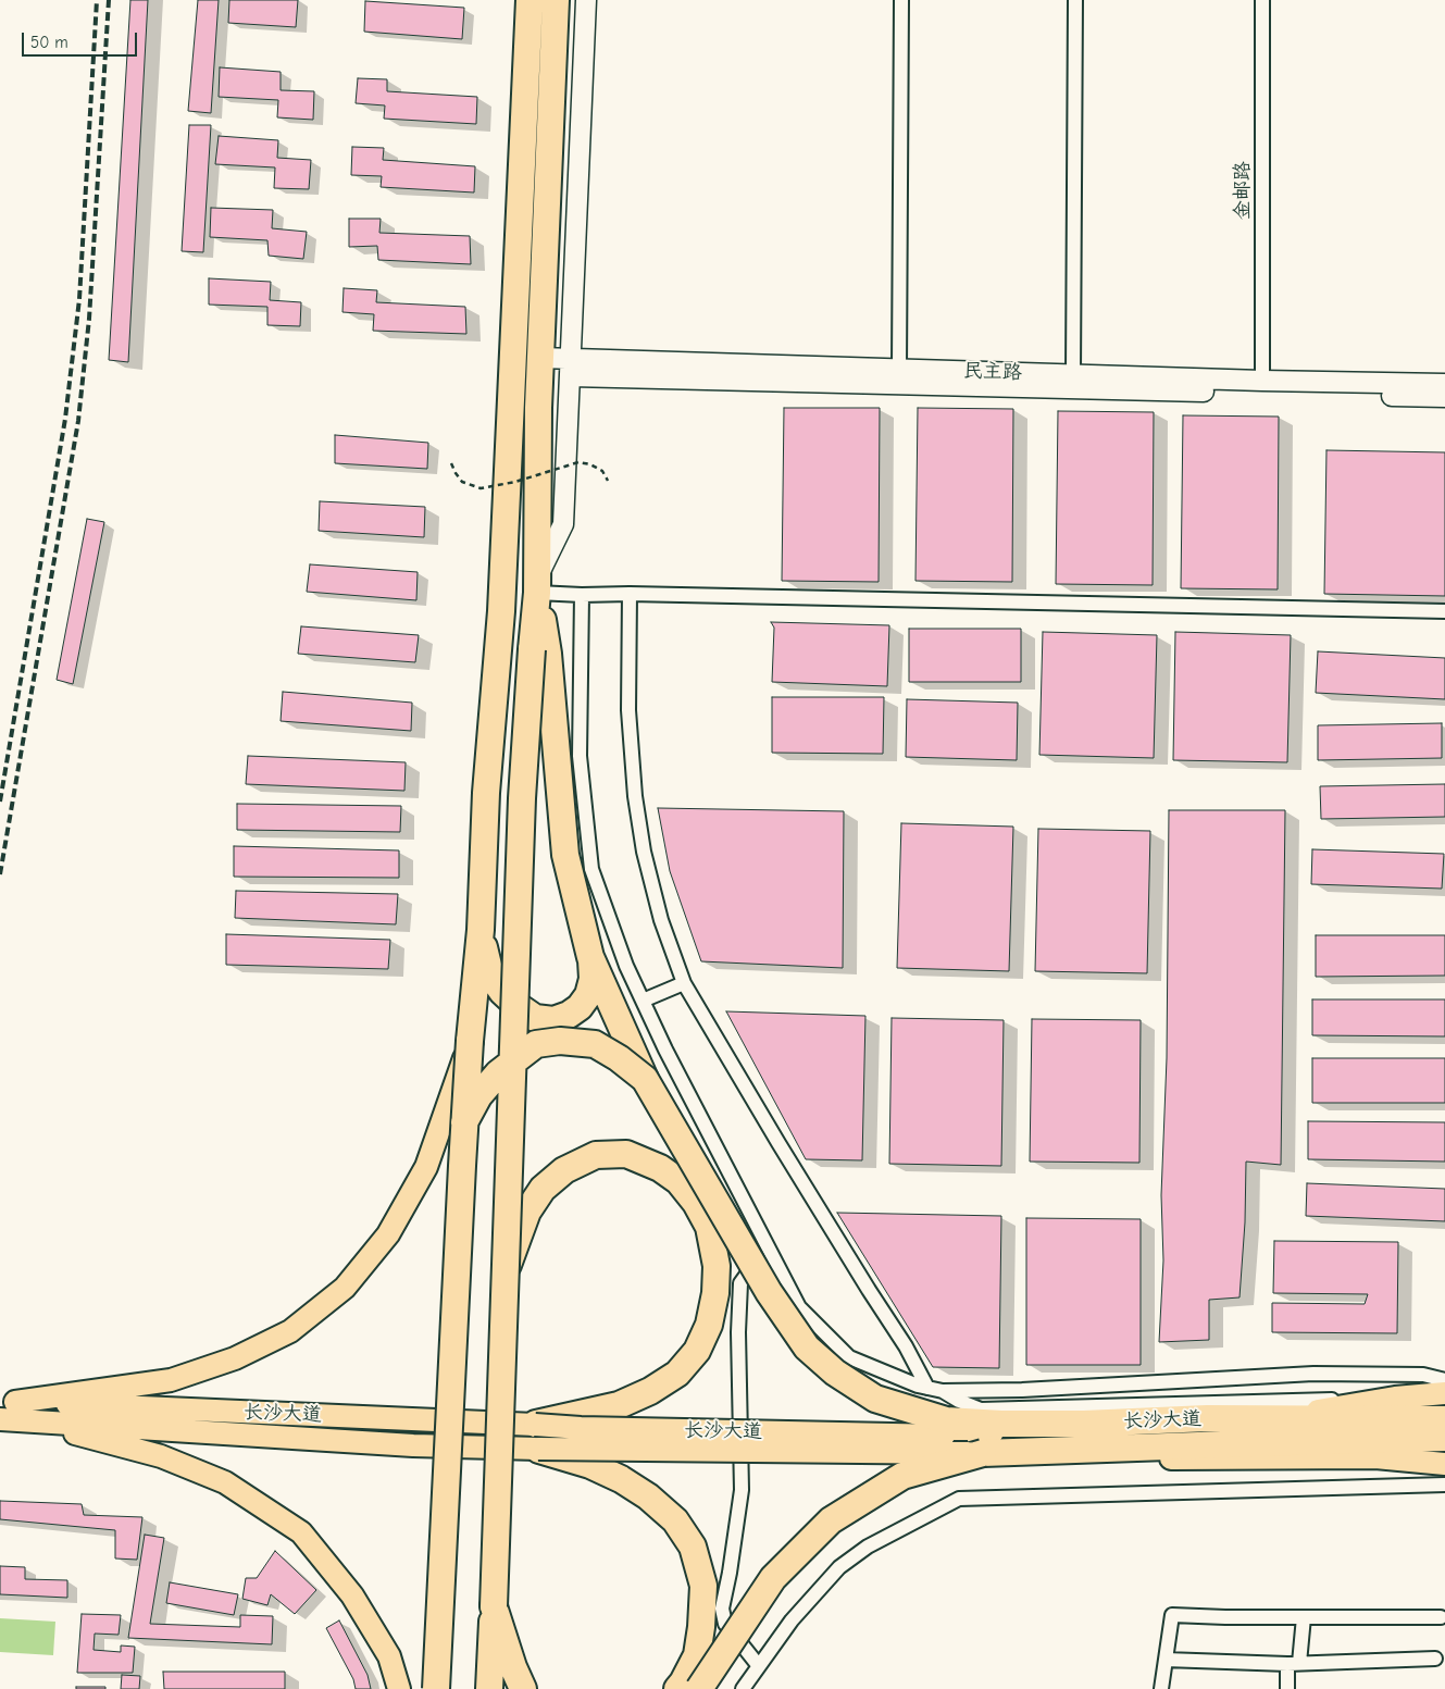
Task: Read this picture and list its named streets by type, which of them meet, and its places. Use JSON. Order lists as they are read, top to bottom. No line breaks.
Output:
{"streets":{"highway":["长沙大道"],"street":["金邮路","民主路"]},"crossings":[["金邮路","民主路"]],"scale_bar":"50 m"}
